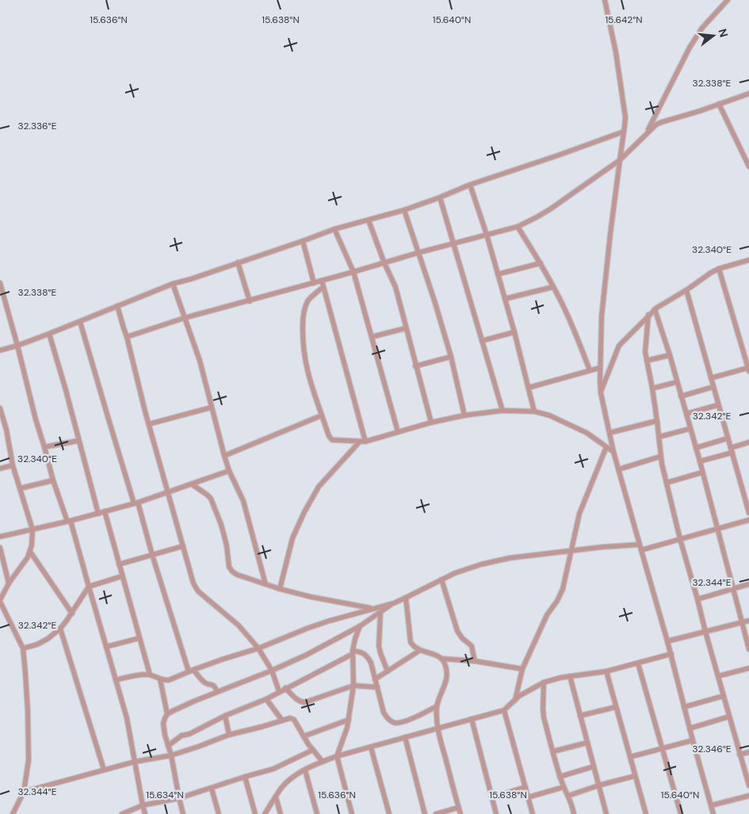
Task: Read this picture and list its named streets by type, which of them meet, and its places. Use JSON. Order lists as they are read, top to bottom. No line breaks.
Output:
{"north":"right","coordinates":["15.636°N","15.638°N","15.640°N","15.642°N","32.338°E","32.336°E","32.340°E","32.342°E","32.344°E","32.346°E","15.634°N"]}
